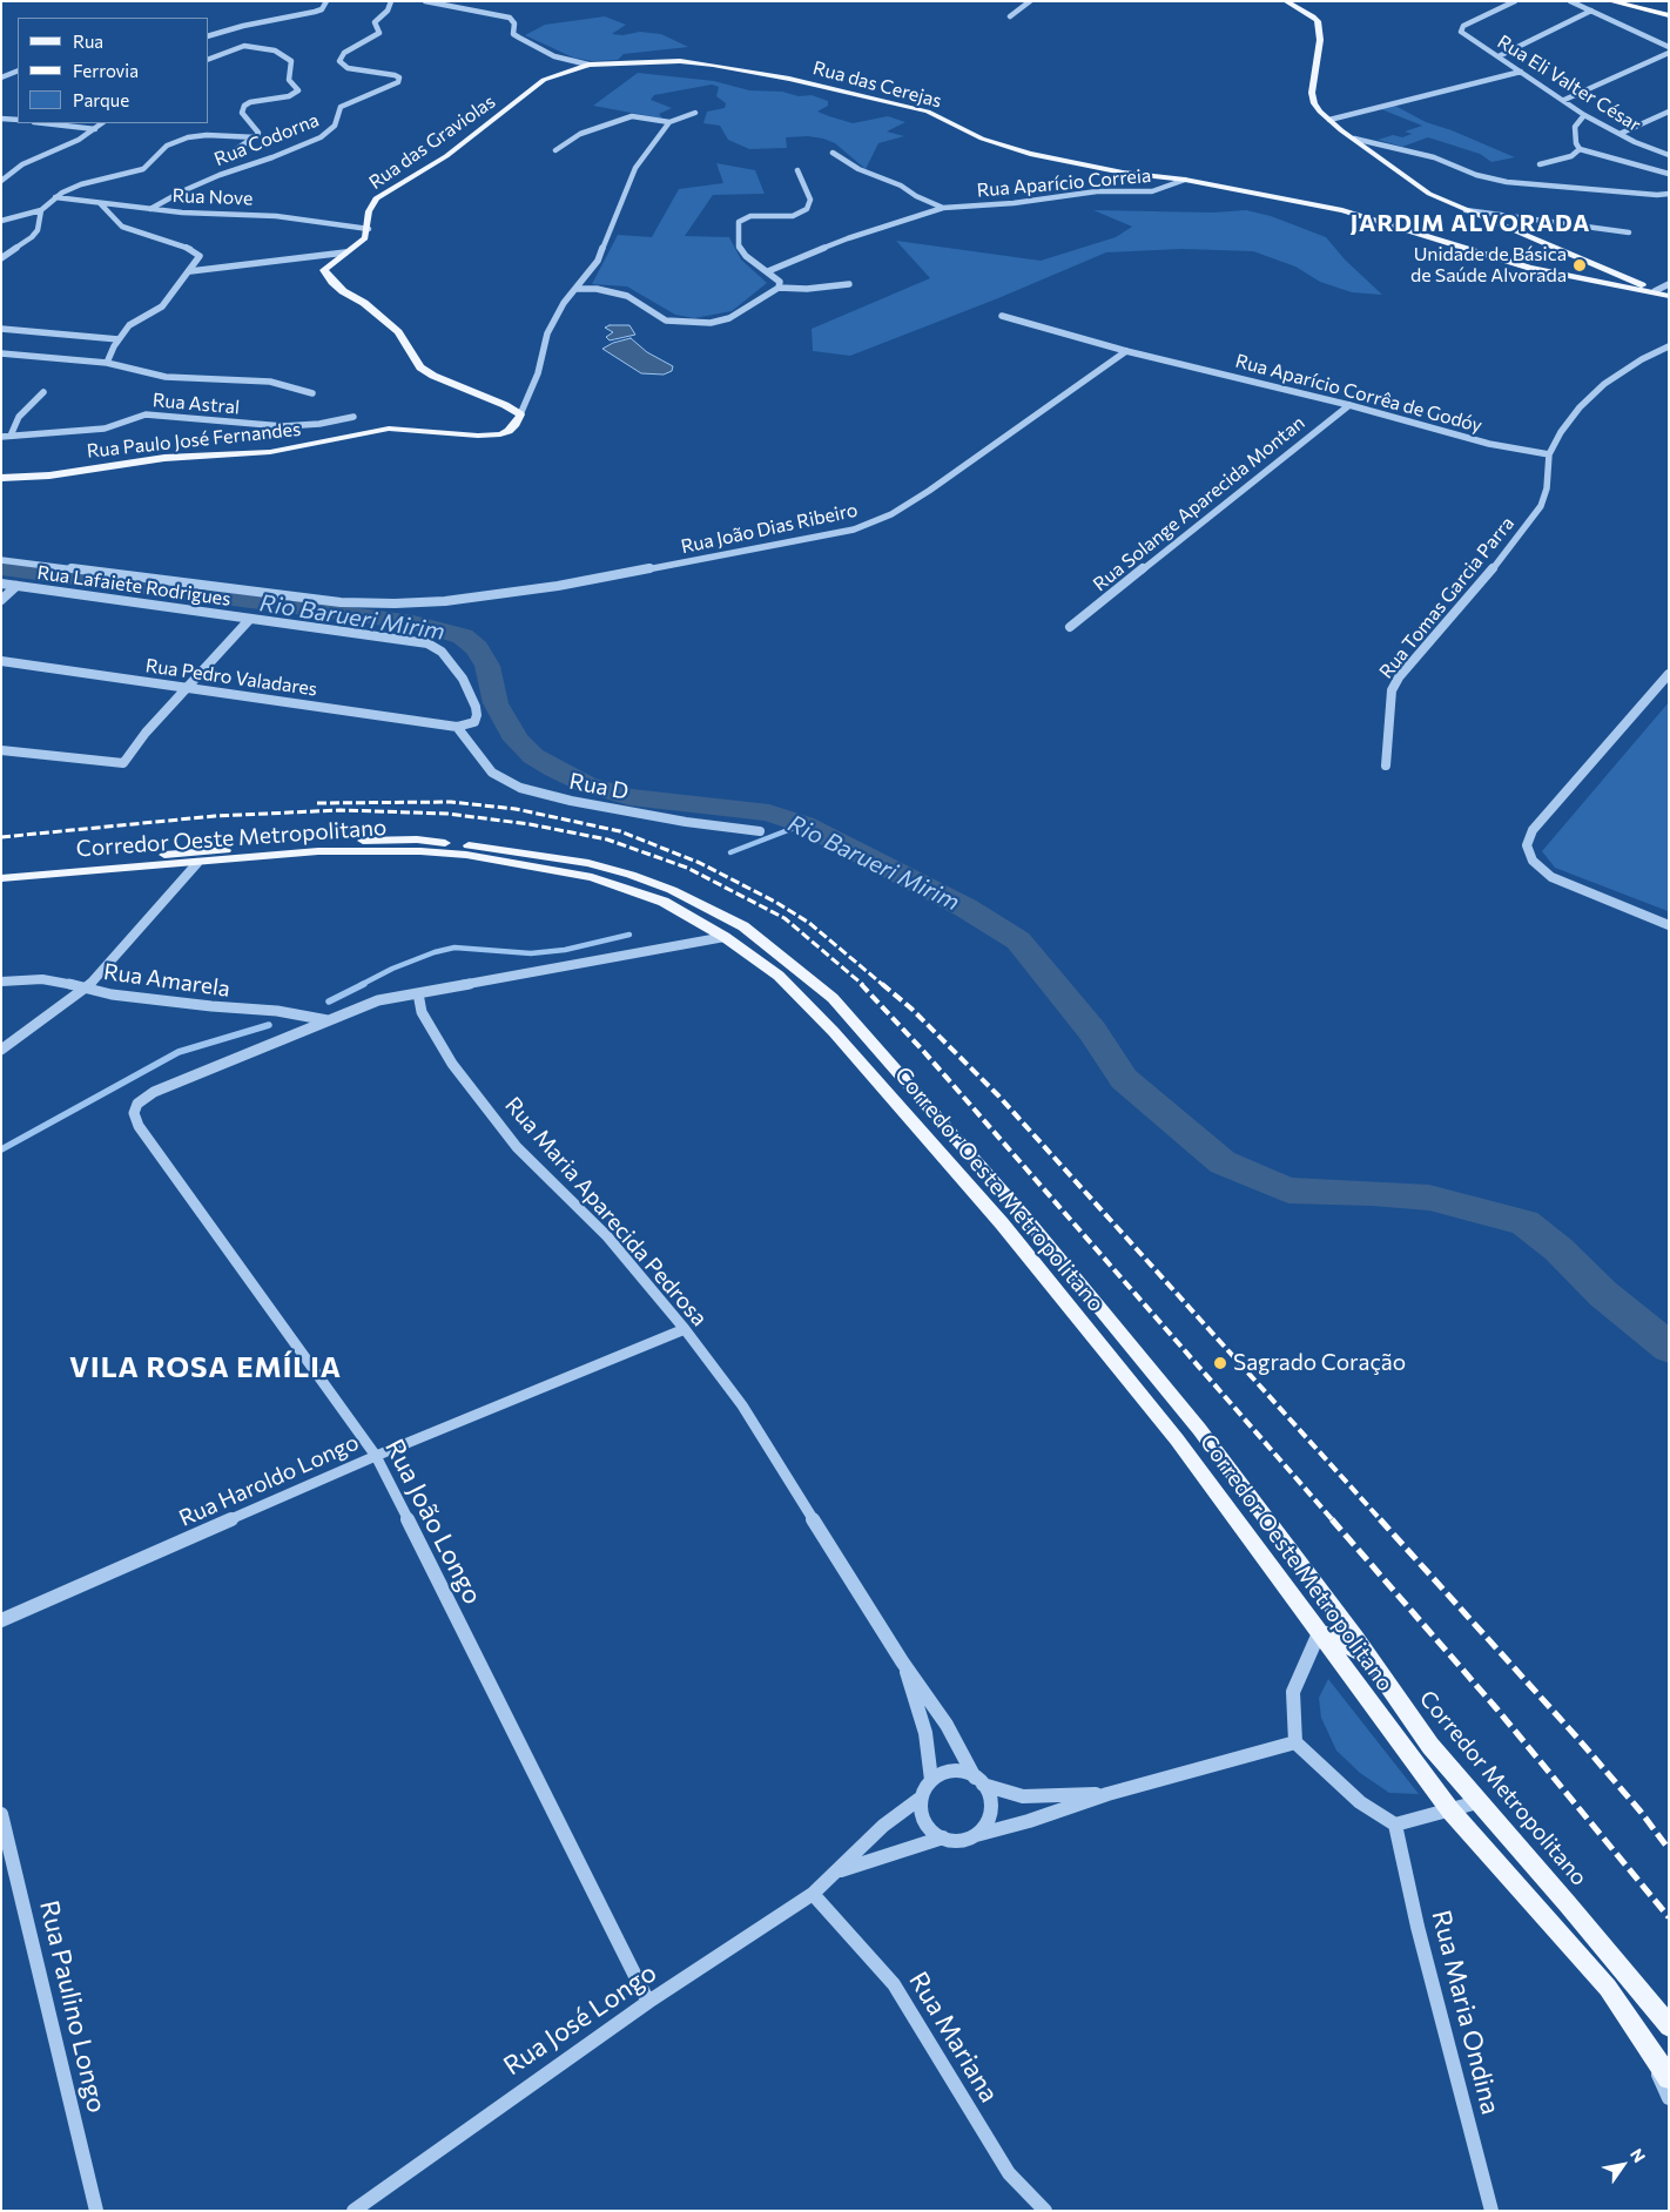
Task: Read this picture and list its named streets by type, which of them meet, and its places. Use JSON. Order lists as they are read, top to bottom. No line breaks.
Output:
{"streets":{"main road":["Rua das Cerejas","Rua das Graviolas","Rua Paulo José Fernandes","Corredor Oeste Metropolitano","Corredor Metropolitano"],"street":["Rua Eli Valter César","Rua Codorna","Rua Aparício Correia","Rua Nove","Rua Aparício Corrêa de Godóy","Rua Astral","Rua Solange Aparecida Montan","Rua João Dias Ribeiro","Rua Lafaiete Rodrigues","Rua Tomas Garcia Parra","Rua Pedro Valadares","Rua D","Rua Amarela","Rua Maria Aparecida Pedrosa","Rua Haroldo Longo","Rua João Longo","Rua Paulino Longo","Rua Maria Ondina","Rua José Longo","Rua Mariana"]},"crossings":[["Rua das Cerejas","Rua das Graviolas"],["Rua das Cerejas","Rua Aparício Correia"],["Rua Codorna","Rua Nove"],["Rua das Graviolas","Rua Nove"],["Rua Aparício Corrêa de Godóy","Rua Solange Aparecida Montan"],["Rua Aparício Corrêa de Godóy","Rua João Dias Ribeiro"],["Rua Aparício Corrêa de Godóy","Rua Tomas Garcia Parra"],["Rua João Dias Ribeiro","Rua Lafaiete Rodrigues"],["Rua Lafaiete Rodrigues","Rua Pedro Valadares"],["Rua Lafaiete Rodrigues","Rua D"],["Rua Pedro Valadares","Rua D"],["Rua Amarela","Rua João Longo"],["Rua Maria Aparecida Pedrosa","Rua Haroldo Longo"],["Rua Maria Aparecida Pedrosa","Rua José Longo"],["Rua Haroldo Longo","Rua João Longo"],["Rua João Longo","Rua José Longo"],["Rua José Longo","Rua Mariana"]],"districts":["JARDIM ALVORADA","VILA ROSA EMÍLIA"],"water":["Rio Barueri Mirim"],"places":["Unidade de Básica de Saúde Alvorada","Sagrado Coração"],"legend":["Rua","Ferrovia","Parque"],"north":"top right"}
